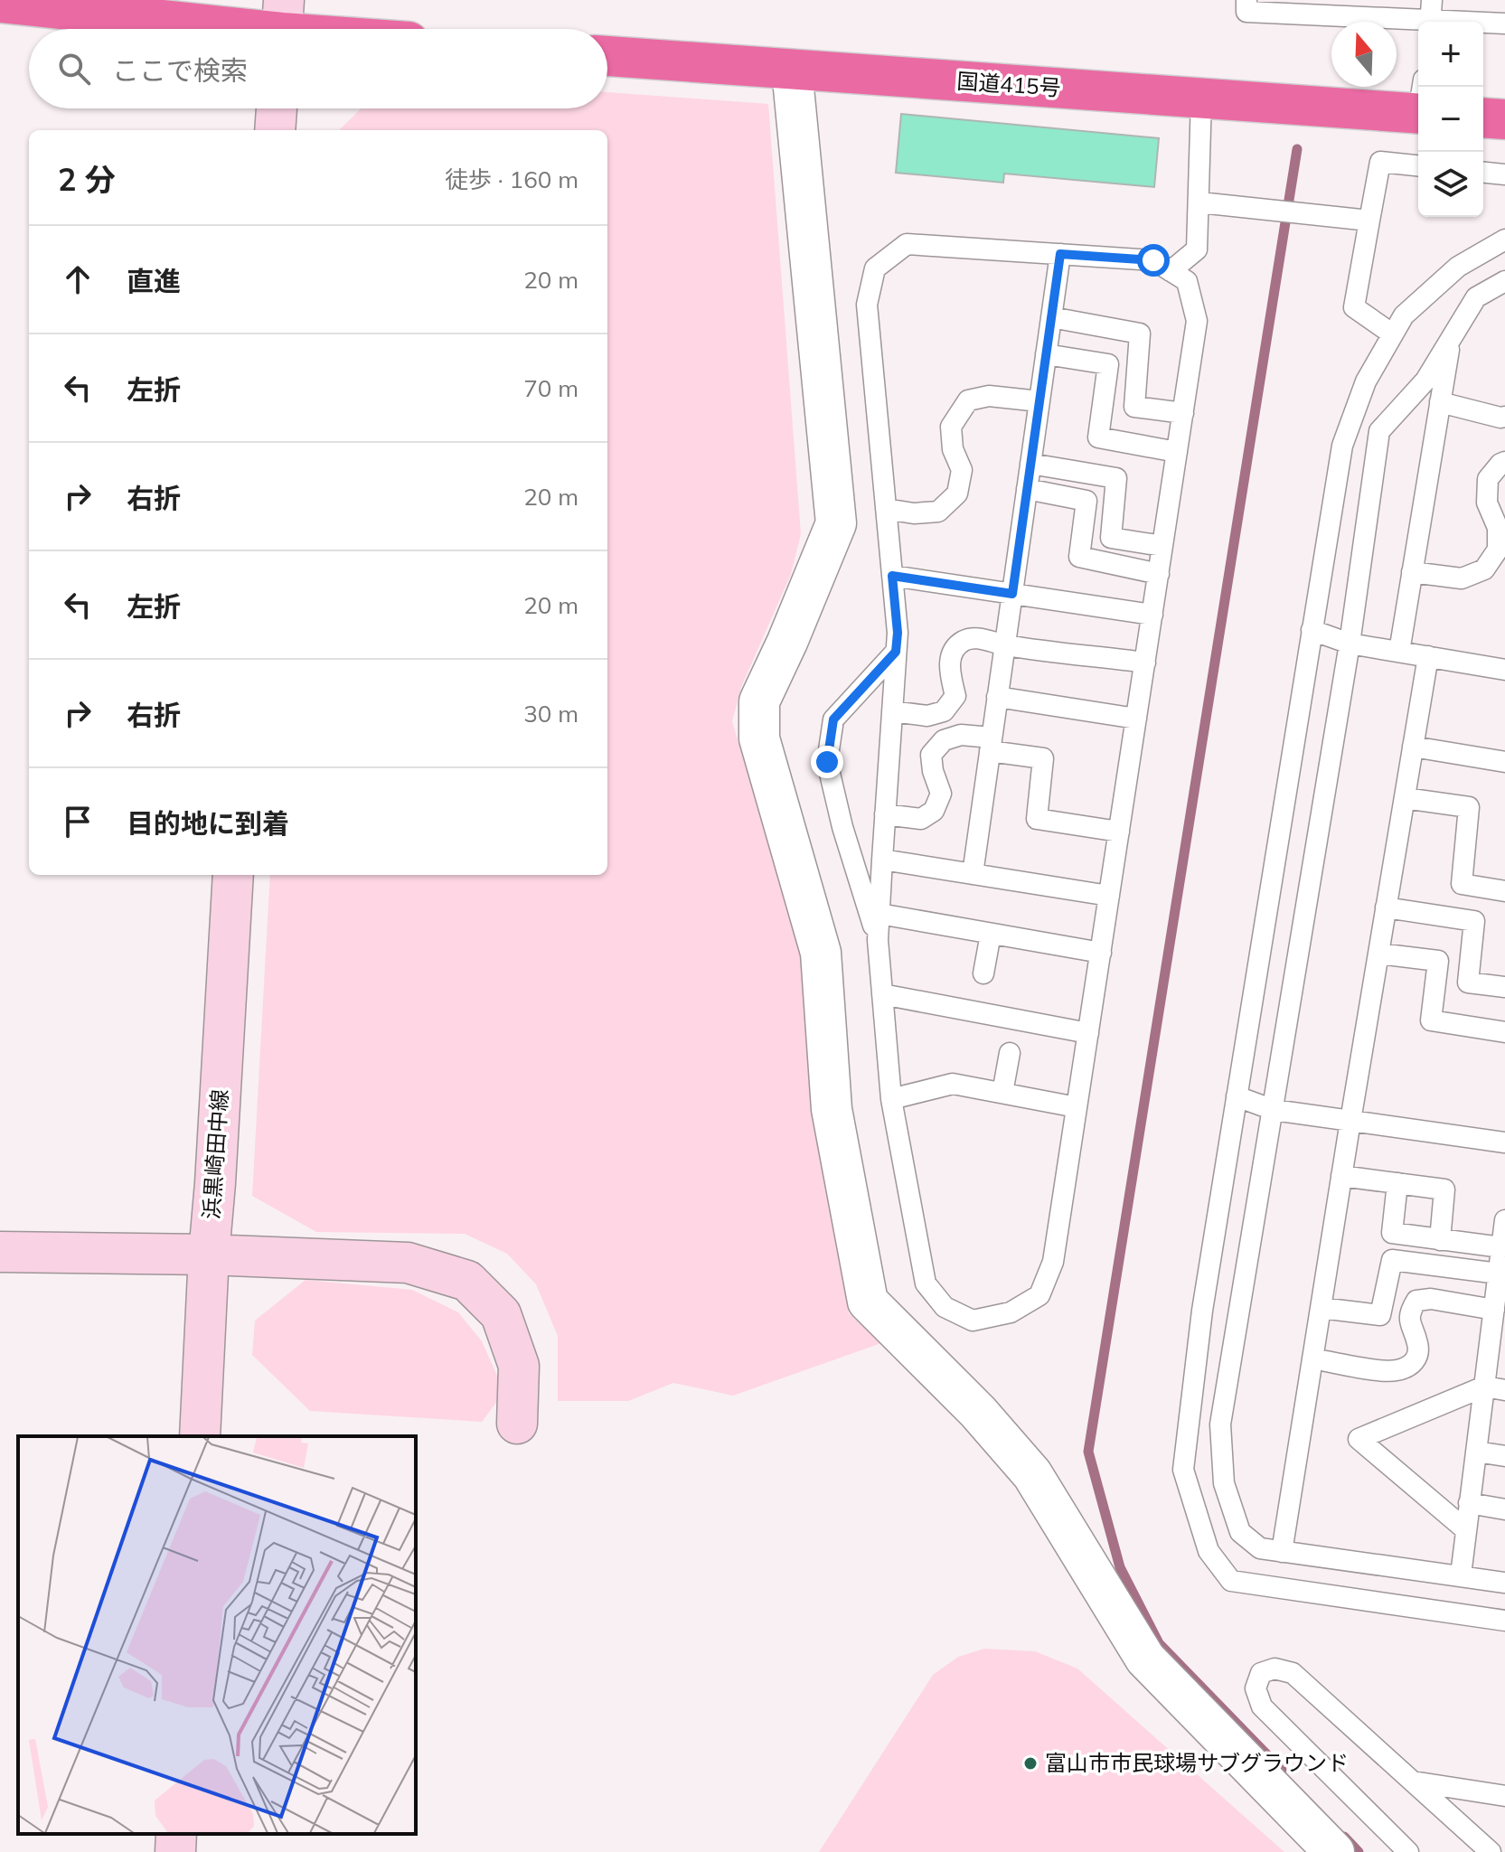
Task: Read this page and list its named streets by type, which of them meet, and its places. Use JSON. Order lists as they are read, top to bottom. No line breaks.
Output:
{"streets":{"highway":["国道415号"],"main road":["浜黒崎田中線"]},"places":["富山市市民球場サブグラウンド"],"north":"top","page":{"map_buttons":["+","−"],"search":"ここで検索","heading":["2 分","徒歩 · 160 m"],"list":[["直進","20 m"],["左折","70 m"],["右折","20 m"],["左折","20 m"],["右折","30 m"],"目的地に到着"]}}
